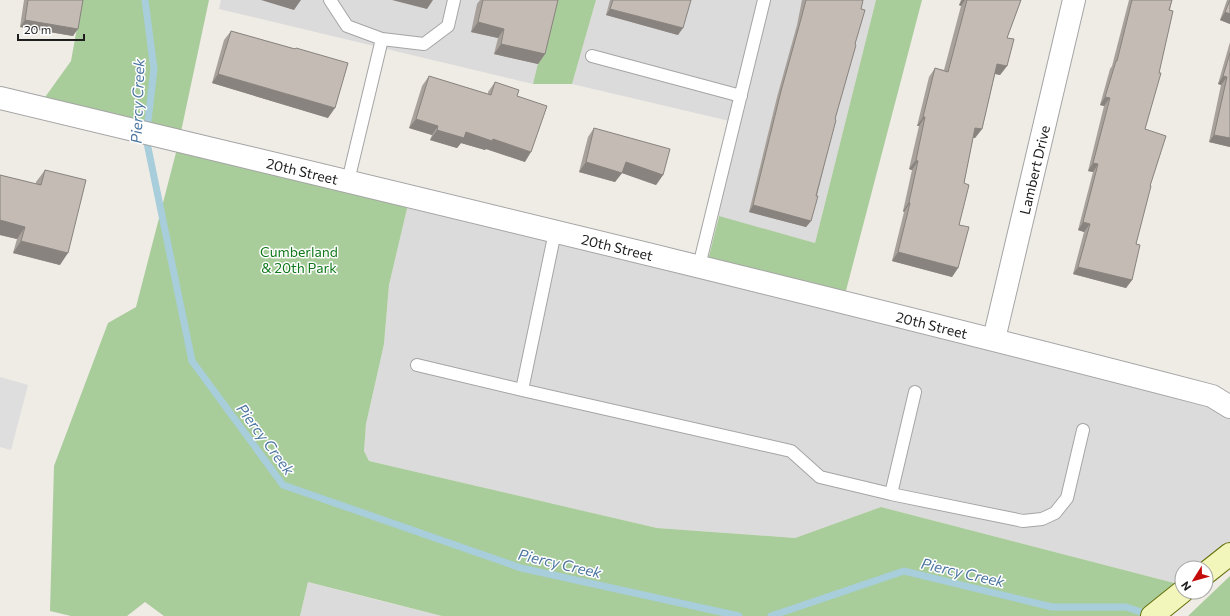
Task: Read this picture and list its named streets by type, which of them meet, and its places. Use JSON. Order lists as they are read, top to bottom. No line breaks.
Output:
{"streets":{"street":["20th Street","Lambert Drive"]},"crossings":[["20th Street","Lambert Drive"]],"water":["Piercy Creek"],"parks":["Cumberland & 20th Park"],"scale_bar":"20 m","north":"bottom left"}
